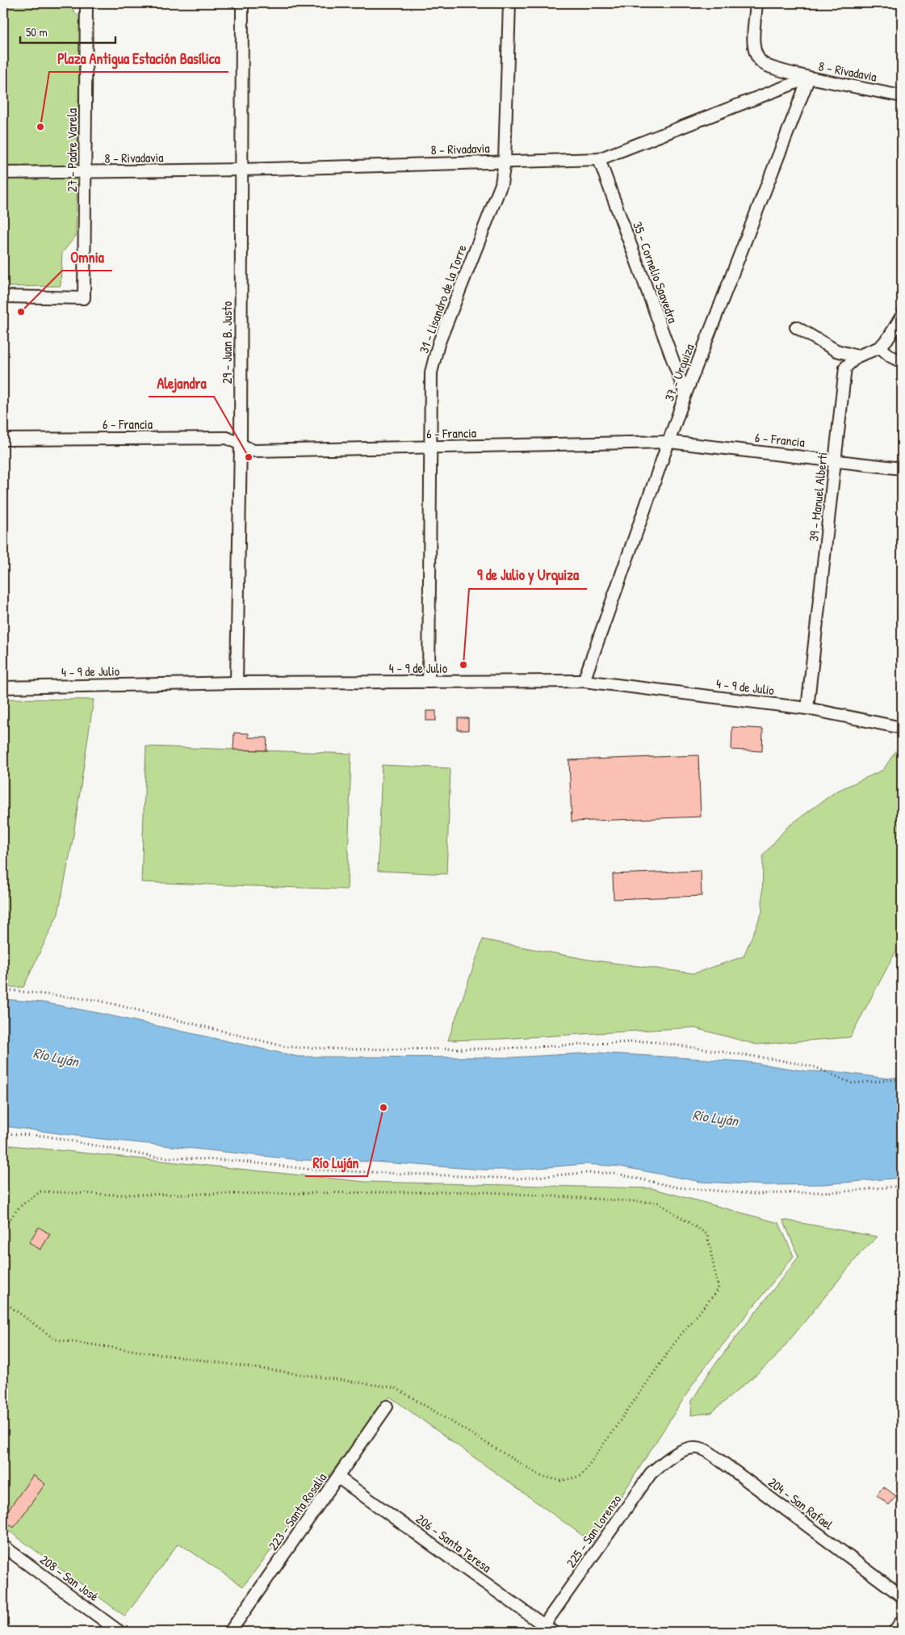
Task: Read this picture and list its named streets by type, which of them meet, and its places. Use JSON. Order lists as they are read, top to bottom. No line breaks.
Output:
{"streets":{"street":["8 - Rivadavia","27 - Padre Varela","35 - Cornelio Saavedra","31 - Lisandro de la Torre","29 - Juan B. Justo","37 - Urquiza","6 - Francia","39 - Manuel Alberti","4 - 9 de Julio","204 - San Rafael","223 - Santa Rosalía","225 - San Lorenzo","206 - Santa Teresa","208 - San José"]},"crossings":[["8 - Rivadavia","27 - Padre Varela"],["8 - Rivadavia","35 - Cornelio Saavedra"],["8 - Rivadavia","31 - Lisandro de la Torre"],["8 - Rivadavia","29 - Juan B. Justo"],["8 - Rivadavia","37 - Urquiza"],["35 - Cornelio Saavedra","37 - Urquiza"],["31 - Lisandro de la Torre","6 - Francia"],["31 - Lisandro de la Torre","4 - 9 de Julio"],["29 - Juan B. Justo","6 - Francia"],["29 - Juan B. Justo","4 - 9 de Julio"],["37 - Urquiza","6 - Francia"],["37 - Urquiza","4 - 9 de Julio"],["6 - Francia","39 - Manuel Alberti"],["39 - Manuel Alberti","4 - 9 de Julio"],["204 - San Rafael","225 - San Lorenzo"],["223 - Santa Rosalía","206 - Santa Teresa"],["225 - San Lorenzo","206 - Santa Teresa"]],"water":["Río Luján"],"places":["Plaza Antigua Estación Basílica","Omnia","Alejandra","9 de Julio y Urquiza","Río Luján"],"scale_bar":"50 m"}
